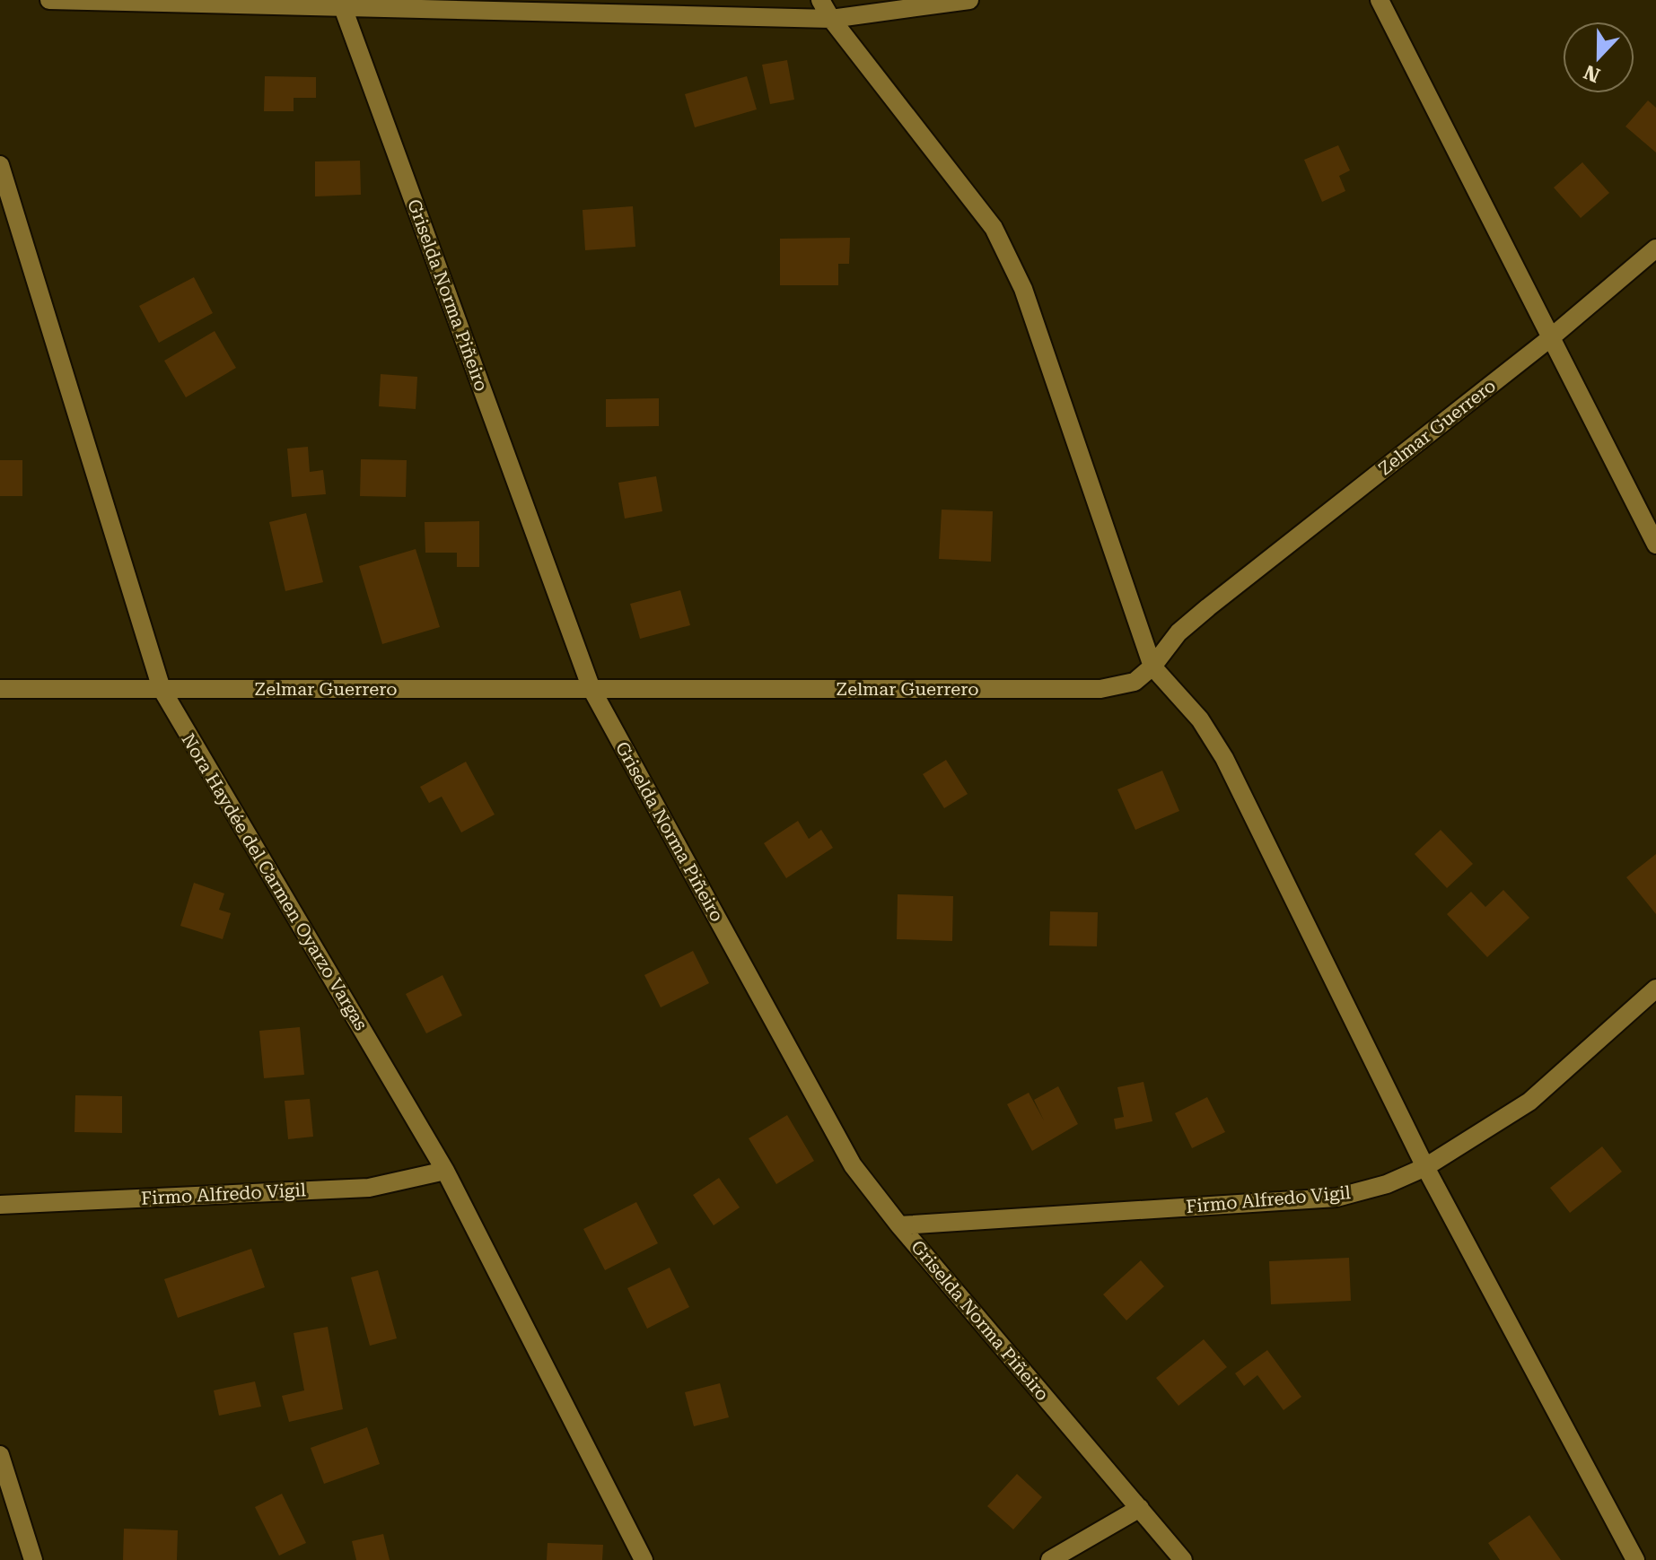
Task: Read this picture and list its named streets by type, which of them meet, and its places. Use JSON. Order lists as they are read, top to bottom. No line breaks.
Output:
{"streets":{"street":["Griselda Norma Piñeiro","Zelmar Guerrero","Nora Haydée del Carmen Oyarzo Vargas","Firmo Alfredo Vigil"]},"crossings":[["Griselda Norma Piñeiro","Zelmar Guerrero"],["Griselda Norma Piñeiro","Firmo Alfredo Vigil"],["Zelmar Guerrero","Nora Haydée del Carmen Oyarzo Vargas"],["Nora Haydée del Carmen Oyarzo Vargas","Firmo Alfredo Vigil"]],"north":"bottom"}
